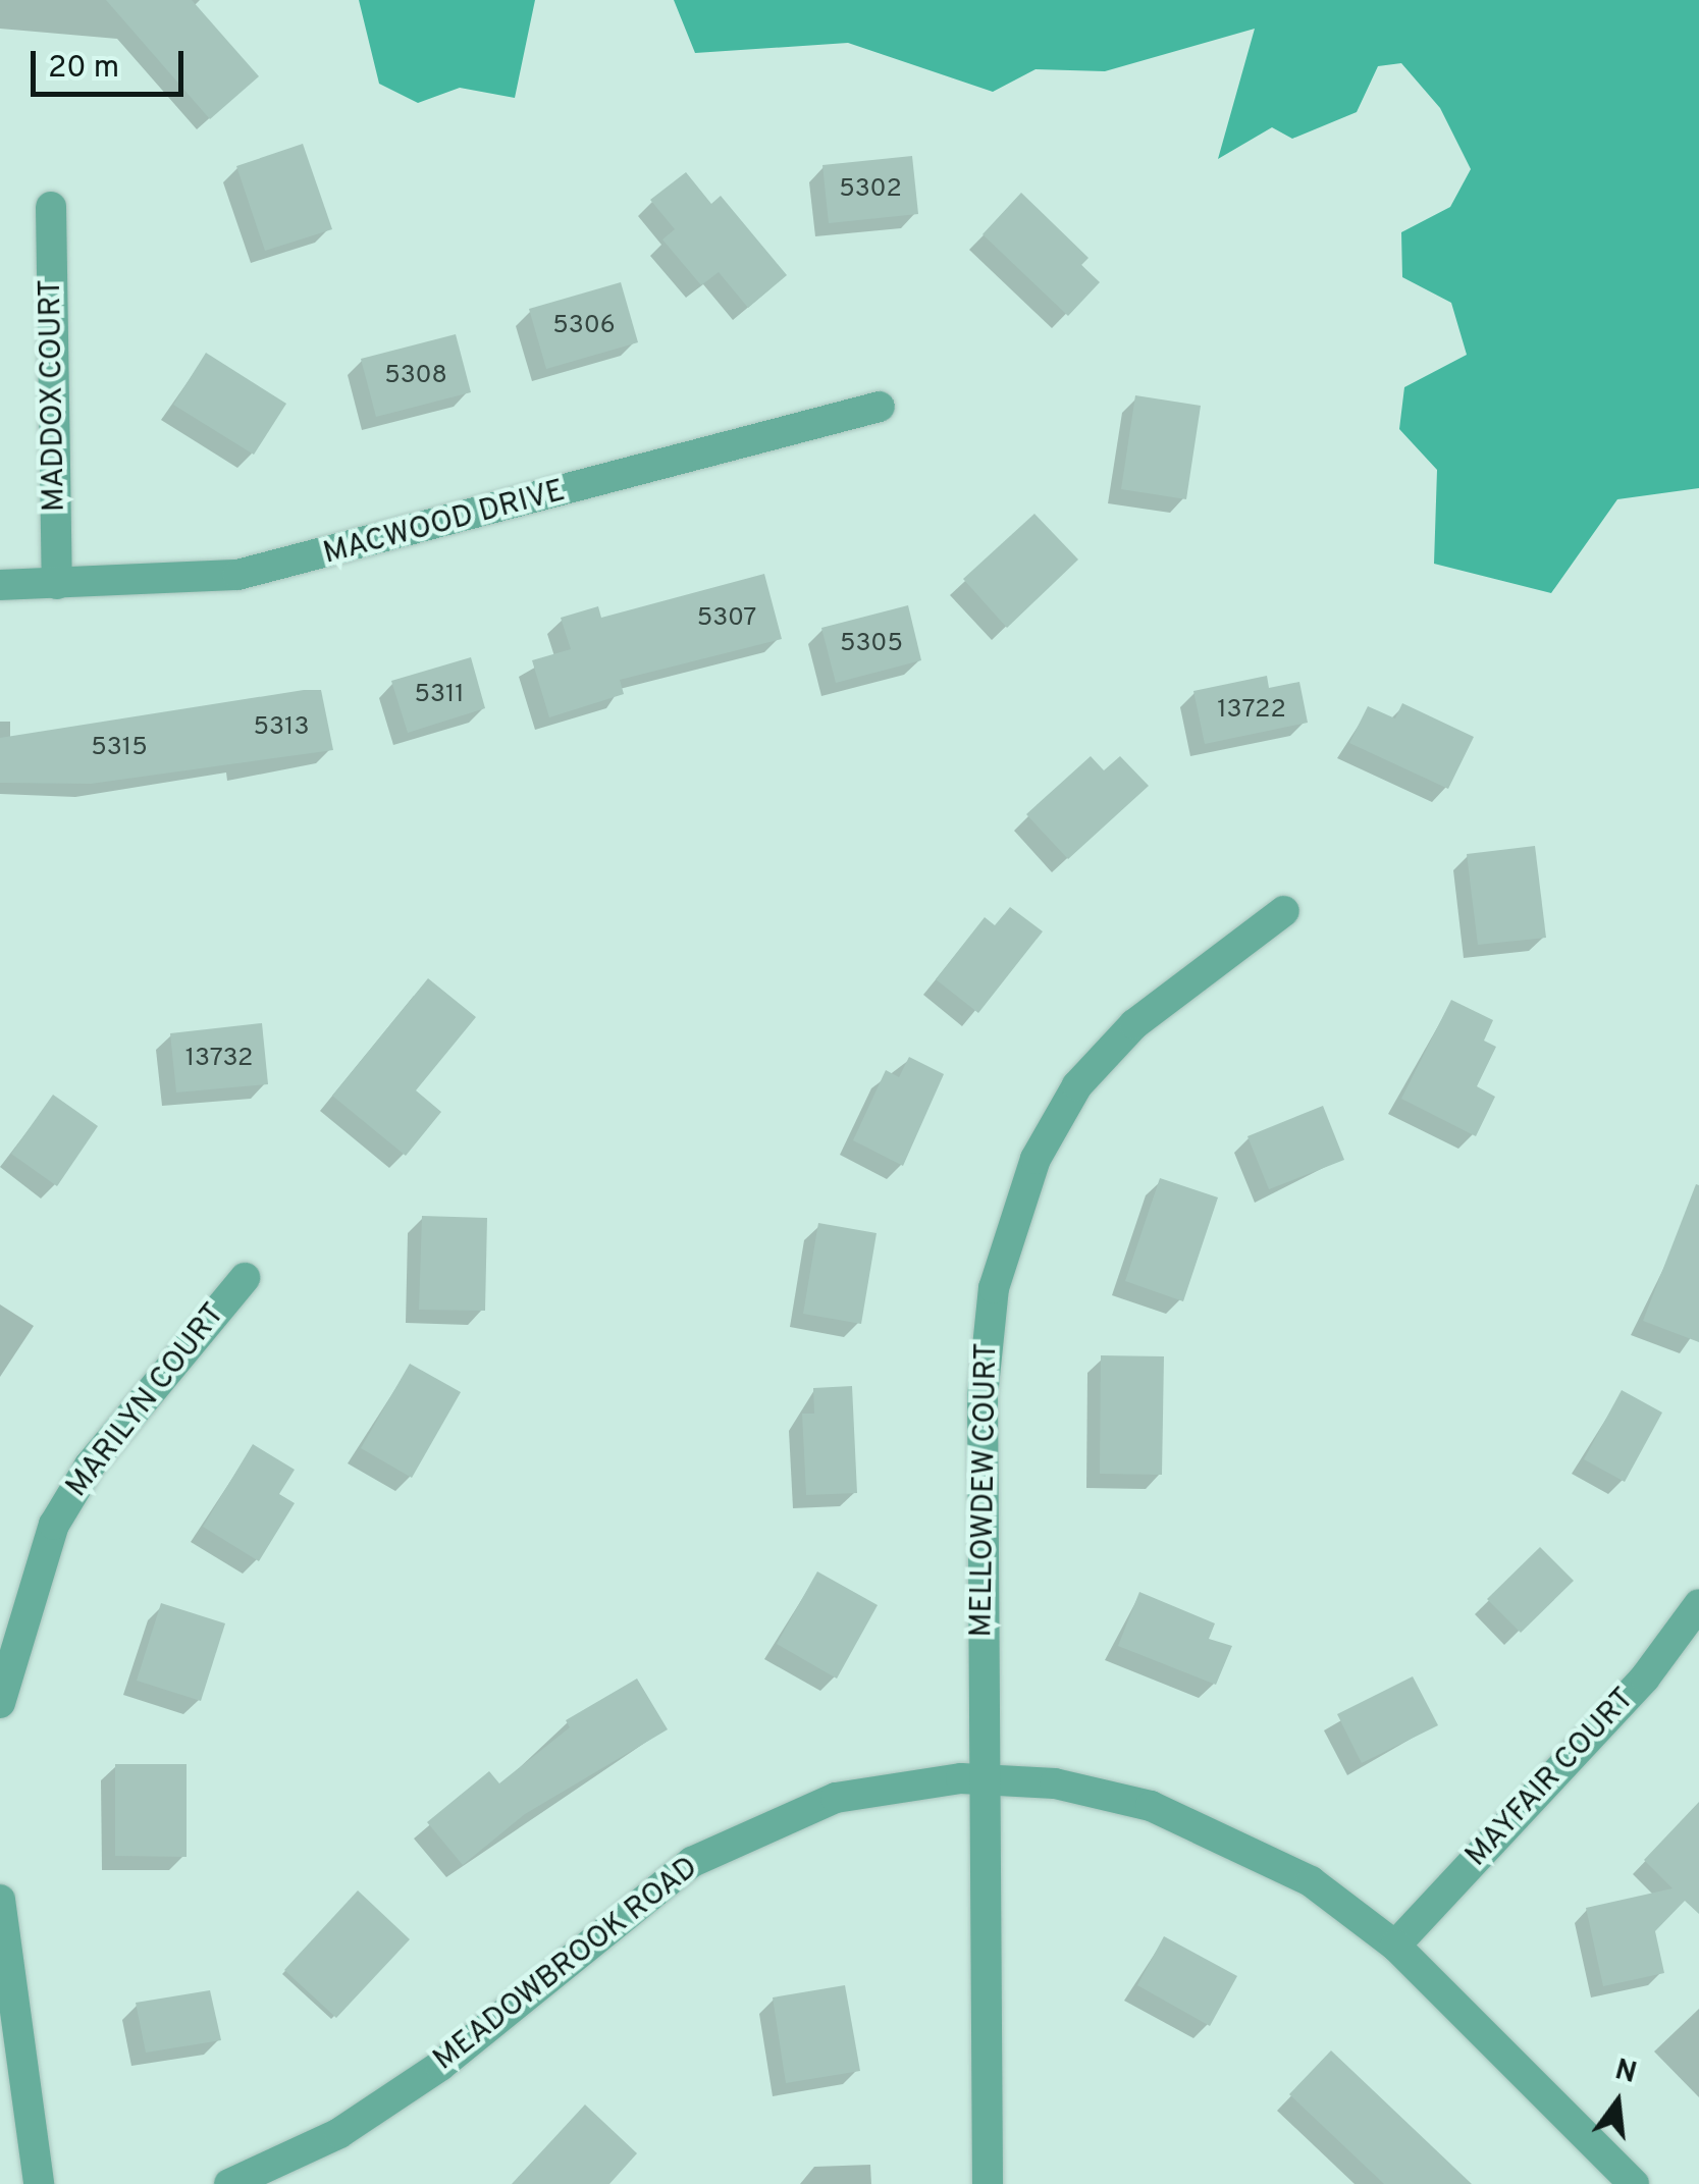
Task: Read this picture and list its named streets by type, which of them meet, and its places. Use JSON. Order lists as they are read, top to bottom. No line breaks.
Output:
{"streets":{"street":["MADDOX COURT","MACWOOD DRIVE","MARILYN COURT","MELLOWDEW COURT","MAYFAIR COURT","MEADOWBROOK ROAD"]},"crossings":[["MADDOX COURT","MACWOOD DRIVE"],["MELLOWDEW COURT","MEADOWBROOK ROAD"],["MAYFAIR COURT","MEADOWBROOK ROAD"]],"house_numbers":["5302","5306","5308","5307","5305","5311","13722","5313","5315","13732"],"scale_bar":"20 m","north":"top"}
